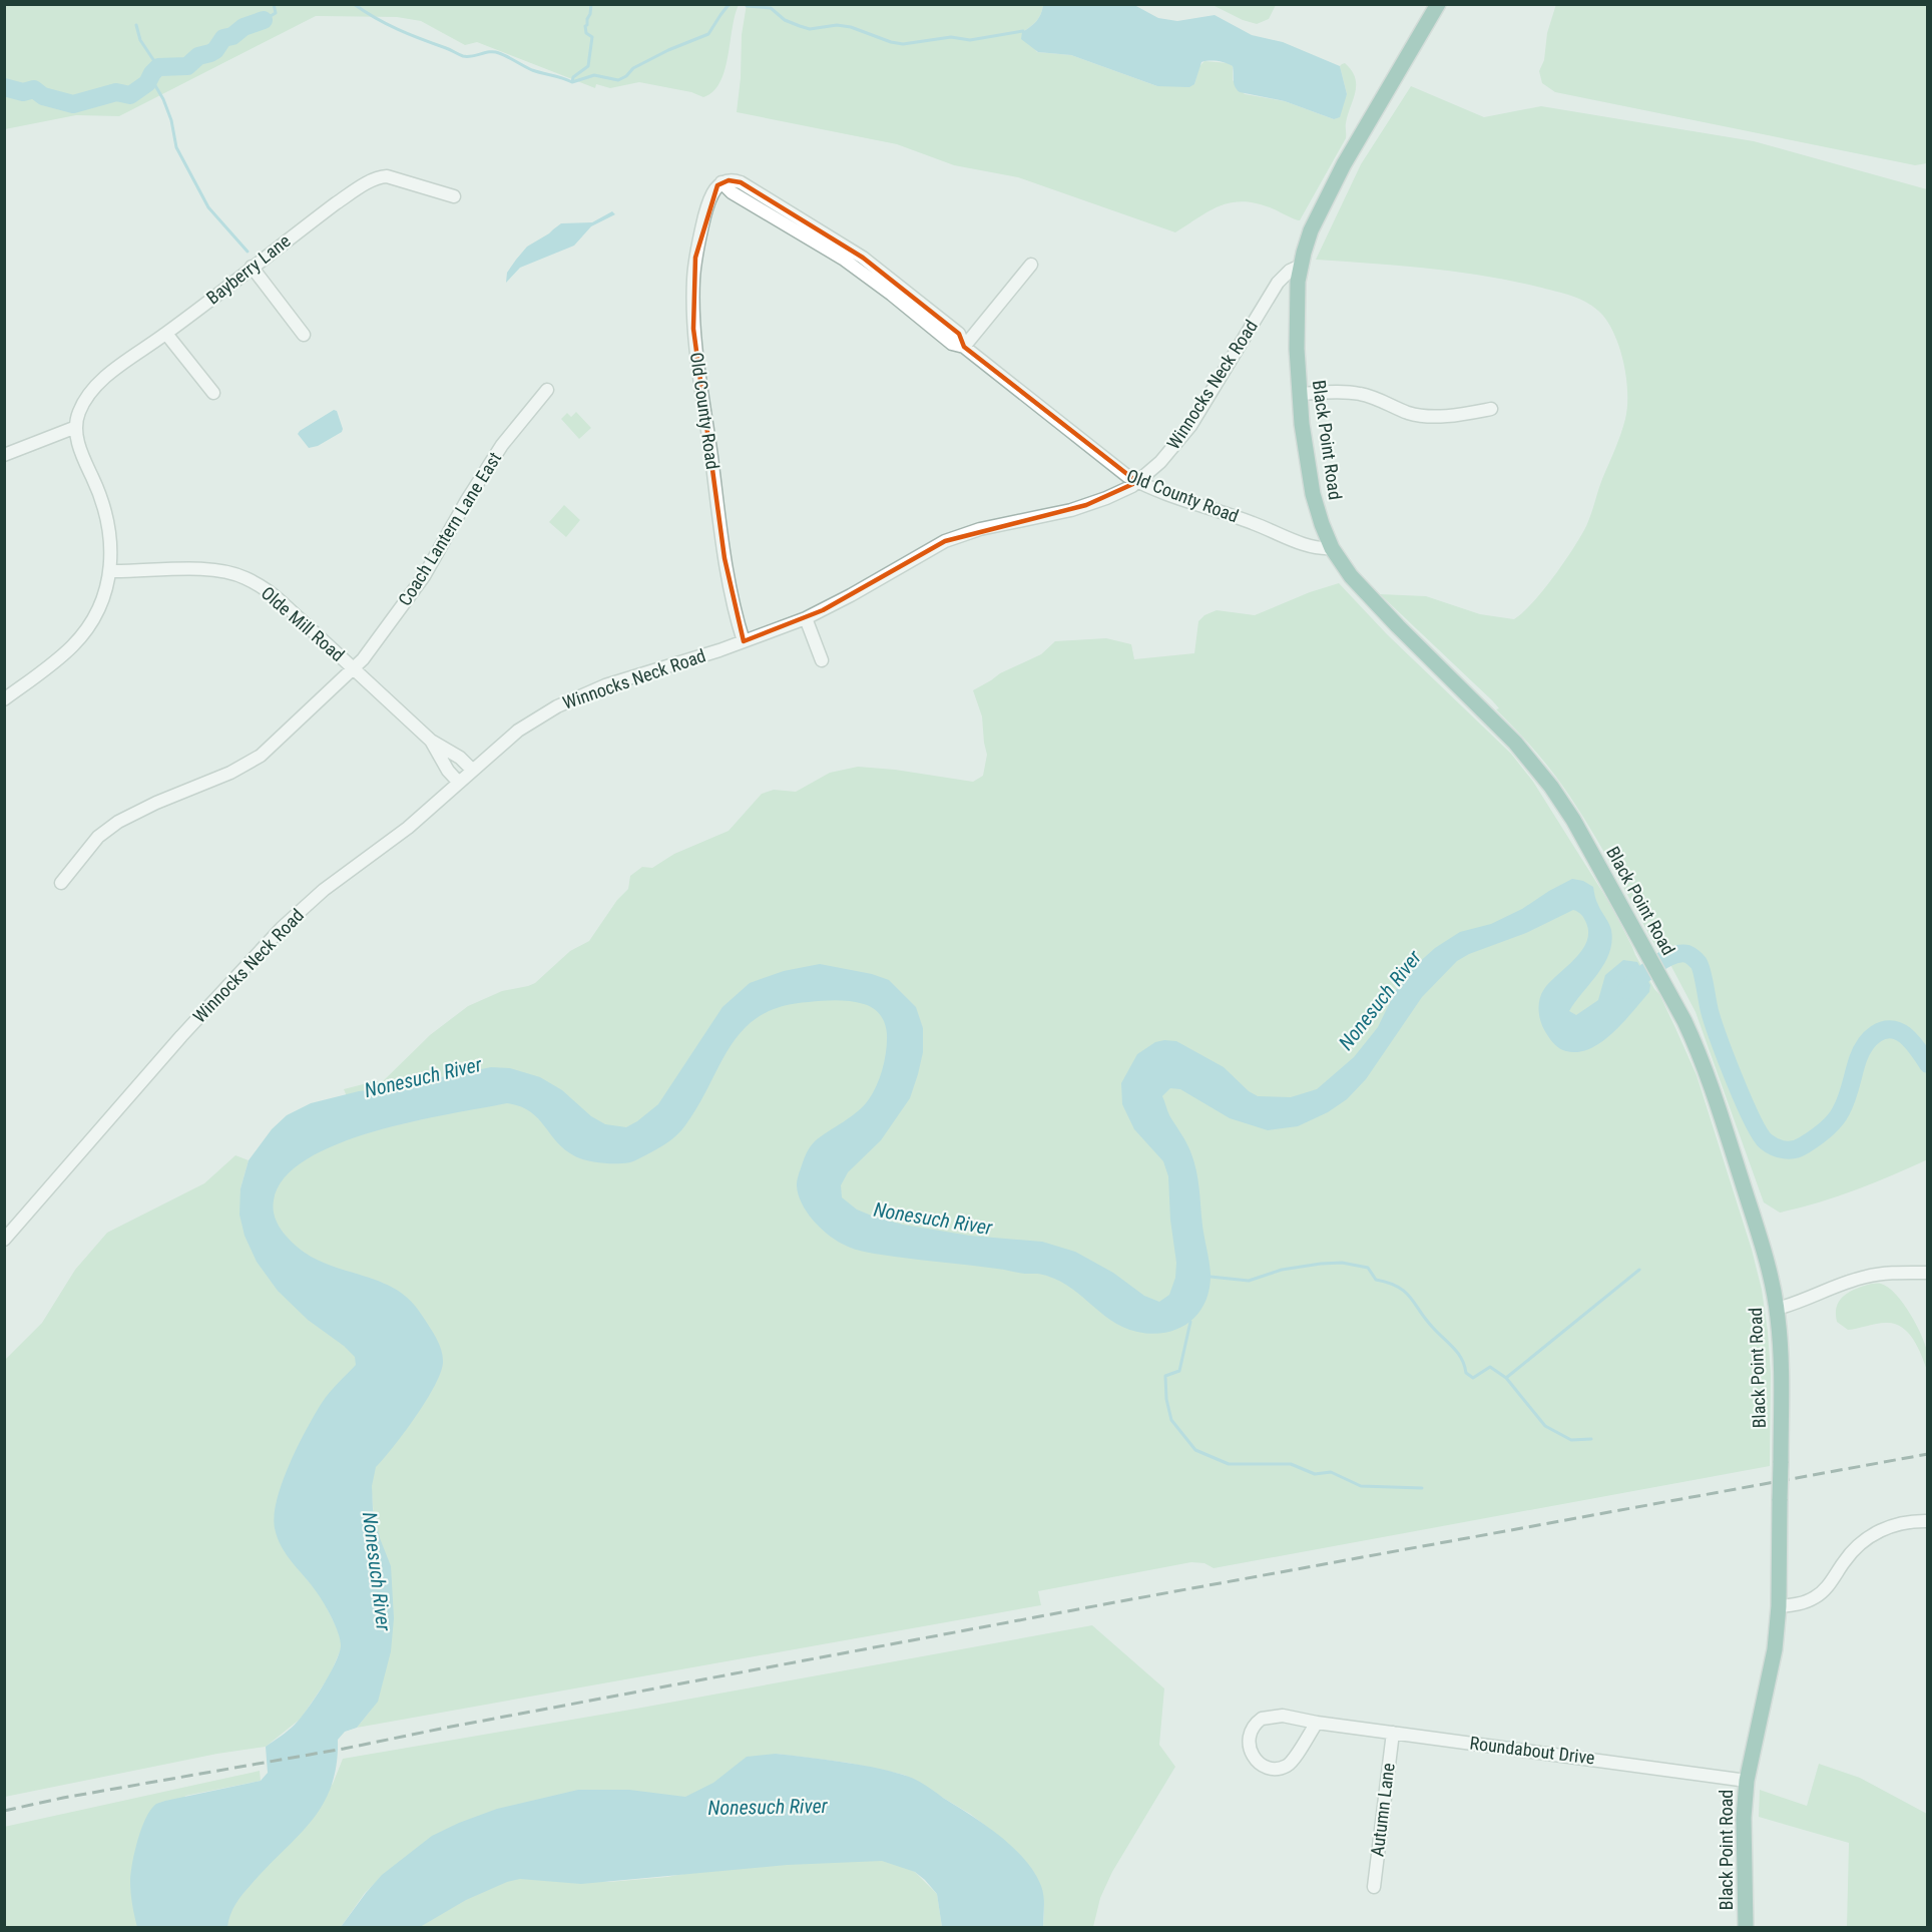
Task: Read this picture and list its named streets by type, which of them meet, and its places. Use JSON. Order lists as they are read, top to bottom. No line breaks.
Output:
{"streets":{"main road":["Black Point Road"],"street":["Bayberry Lane","Winnocks Neck Road","Old County Road","Coach Lantern Lane East","Olde Mill Road","Roundabout Drive","Autumn Lane"]},"crossings":[["Winnocks Neck Road","Old County Road"],["Winnocks Neck Road","Black Point Road"],["Winnocks Neck Road","Olde Mill Road"],["Old County Road","Black Point Road"],["Black Point Road","Roundabout Drive"],["Coach Lantern Lane East","Olde Mill Road"],["Roundabout Drive","Autumn Lane"]],"water":["Nonesuch River"]}
